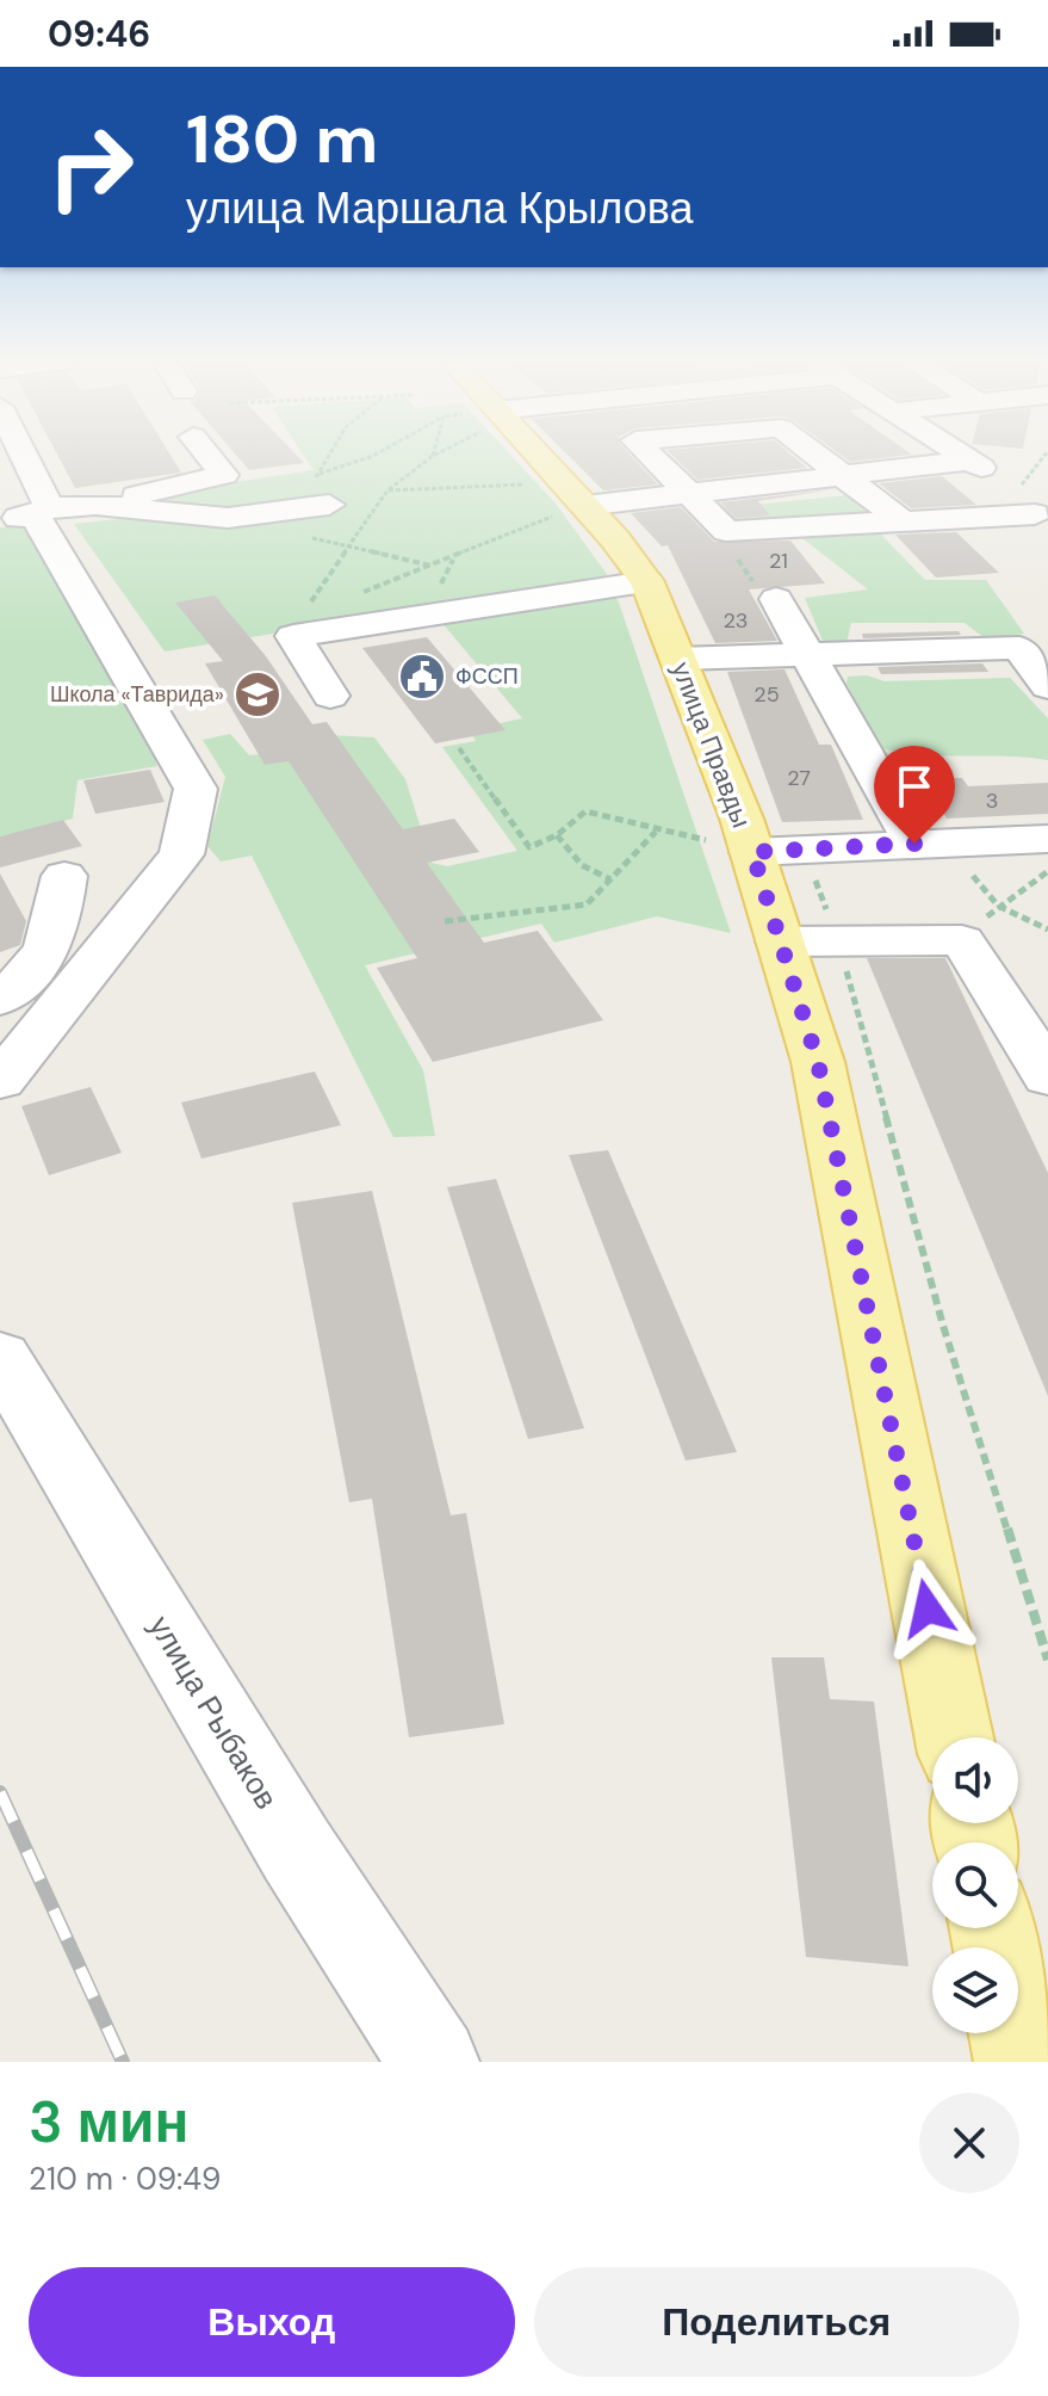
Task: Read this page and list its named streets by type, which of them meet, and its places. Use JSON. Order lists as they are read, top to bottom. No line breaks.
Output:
{"streets":{"main road":["улица Правды"],"street":["улица Рыбаков"]},"places":{"public building":["ФССП"],"school or university":["Школа «Таврида»"]},"house_numbers":["21","23","25","27","3"],"page":{"status":"09:46","turn":["180 m","улица Маршала Крылова"],"heading":["3 мин","210 m · 09:49"],"buttons":["Выход","Поделиться"]}}
